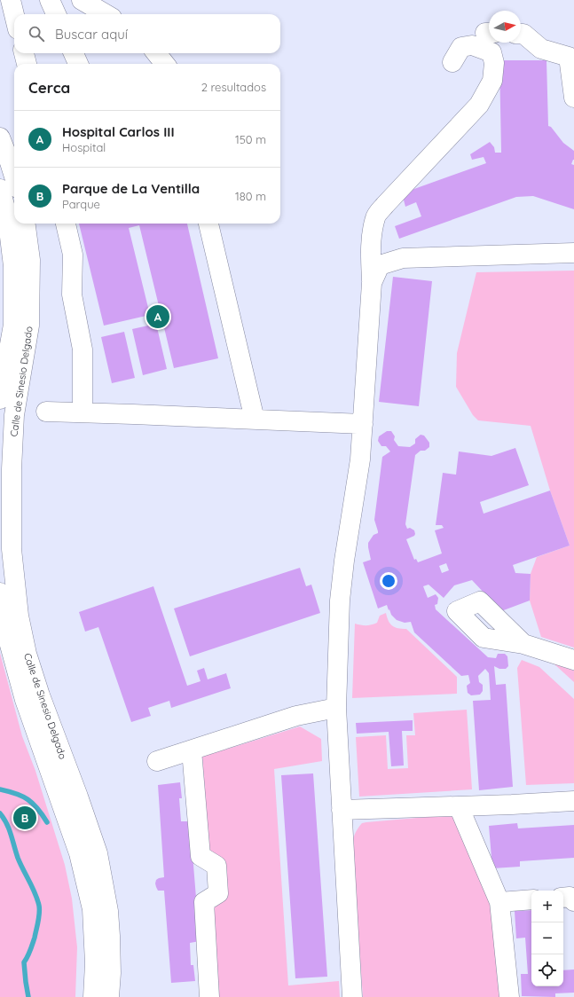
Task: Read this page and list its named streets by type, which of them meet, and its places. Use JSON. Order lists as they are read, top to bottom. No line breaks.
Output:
{"streets":{"main road":["Calle de Sinesio Delgado"]},"north":"right","page":{"search":"Buscar aquí","heading":["Cerca","2 resultados"],"list":[{"mark":"A","name":"Hospital Carlos III","note":"Hospital","value":"150 m"},{"mark":"B","name":"Parque de La Ventilla","note":"Parque","value":"180 m"}],"pins":["A","B"],"map_buttons":["+","−"]}}
